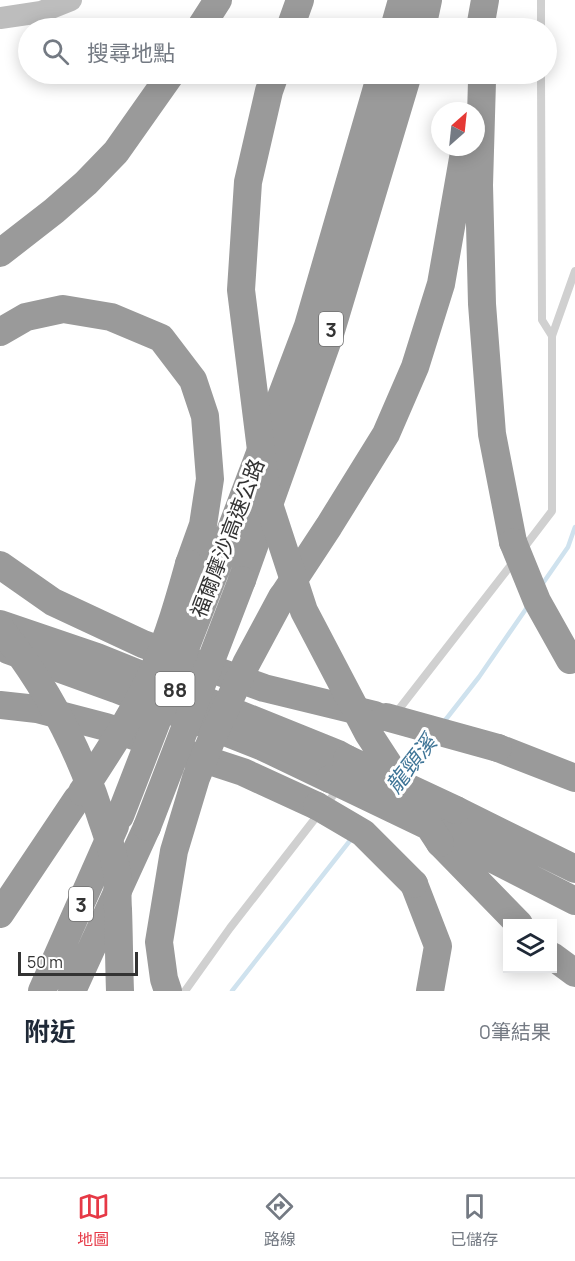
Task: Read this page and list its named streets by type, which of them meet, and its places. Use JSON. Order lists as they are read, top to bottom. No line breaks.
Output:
{"streets":{"highway":["3","福爾摩沙高速公路","88"]},"water":["龍頸溪"],"scale_bar":"50 m","north":"top right","page":{"search":"搜尋地點","scale":"50 m","heading":["附近","0筆結果"],"nav":["地圖","路線","已儲存"]}}
